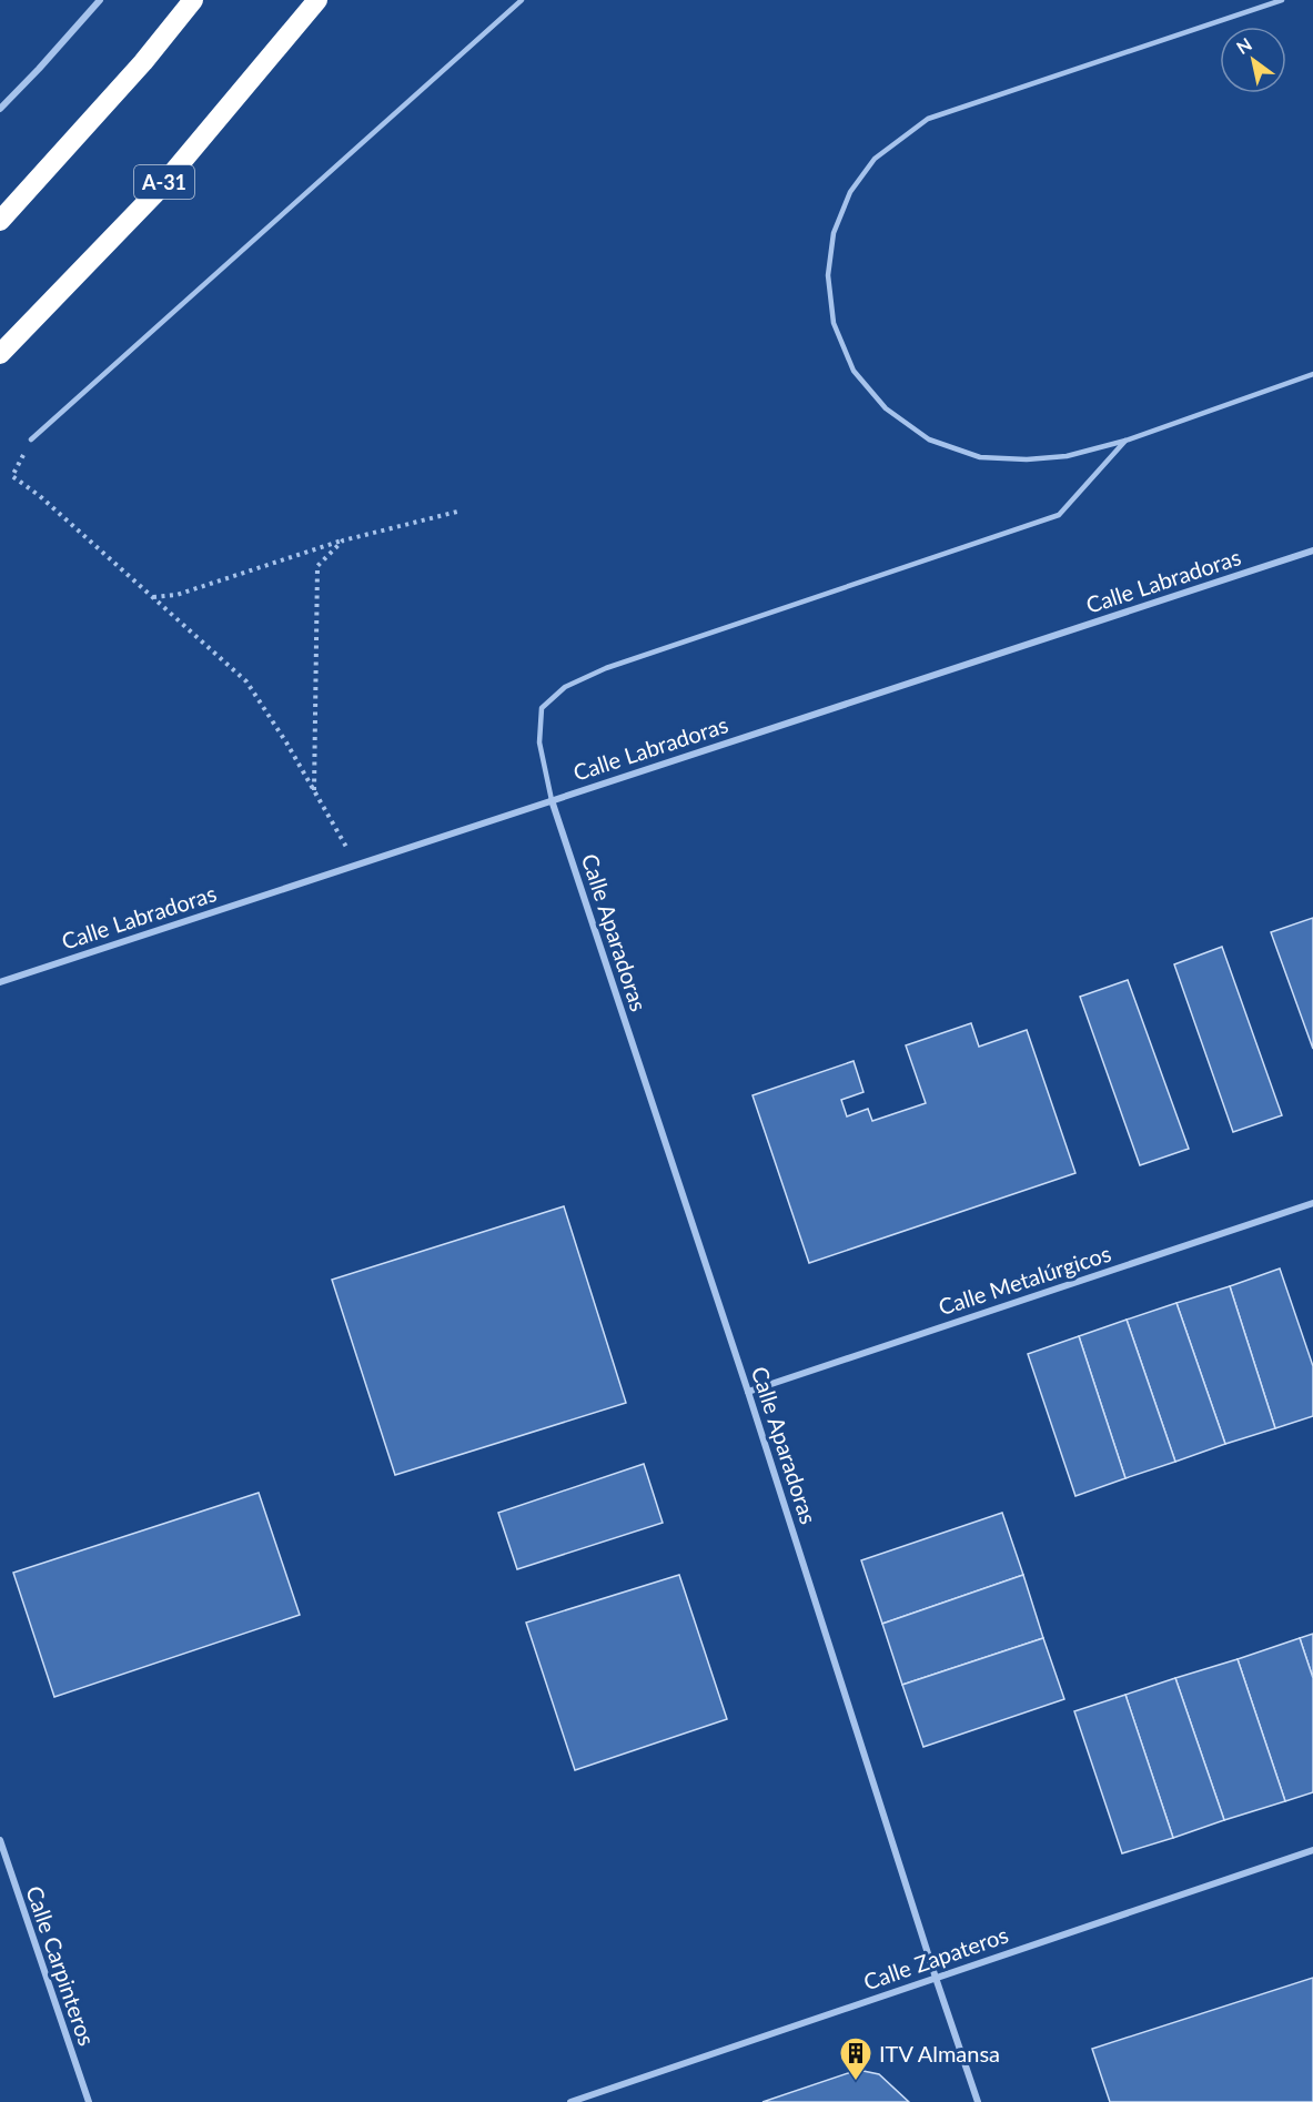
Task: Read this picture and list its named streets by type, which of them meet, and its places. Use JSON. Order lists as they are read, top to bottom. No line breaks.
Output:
{"streets":{"highway":["A-31"],"street":["Calle Labradoras","Calle Aparadoras","Calle Metalúrgicos","Calle Zapateros","Calle Carpinteros"]},"crossings":[["Calle Labradoras","Calle Aparadoras"],["Calle Aparadoras","Calle Metalúrgicos"],["Calle Aparadoras","Calle Zapateros"]],"places":{"building":["ITV Almansa"]},"north":"top left"}
